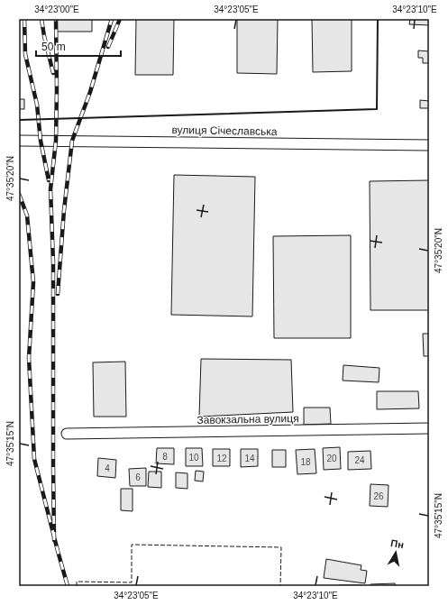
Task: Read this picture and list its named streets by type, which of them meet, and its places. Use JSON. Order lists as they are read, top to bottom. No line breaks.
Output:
{"streets":{"street":["вулиця Січеславська","Завокзальна вулиця"]},"house_numbers":["8","10","12","14","20","24","18","4","6","26"],"scale_bar":"50 m","north":"top","coordinates":["34°23'00\"E","34°23'05\"E","34°23'10\"E","47°35'20\"N","47°35'15\"N"]}
